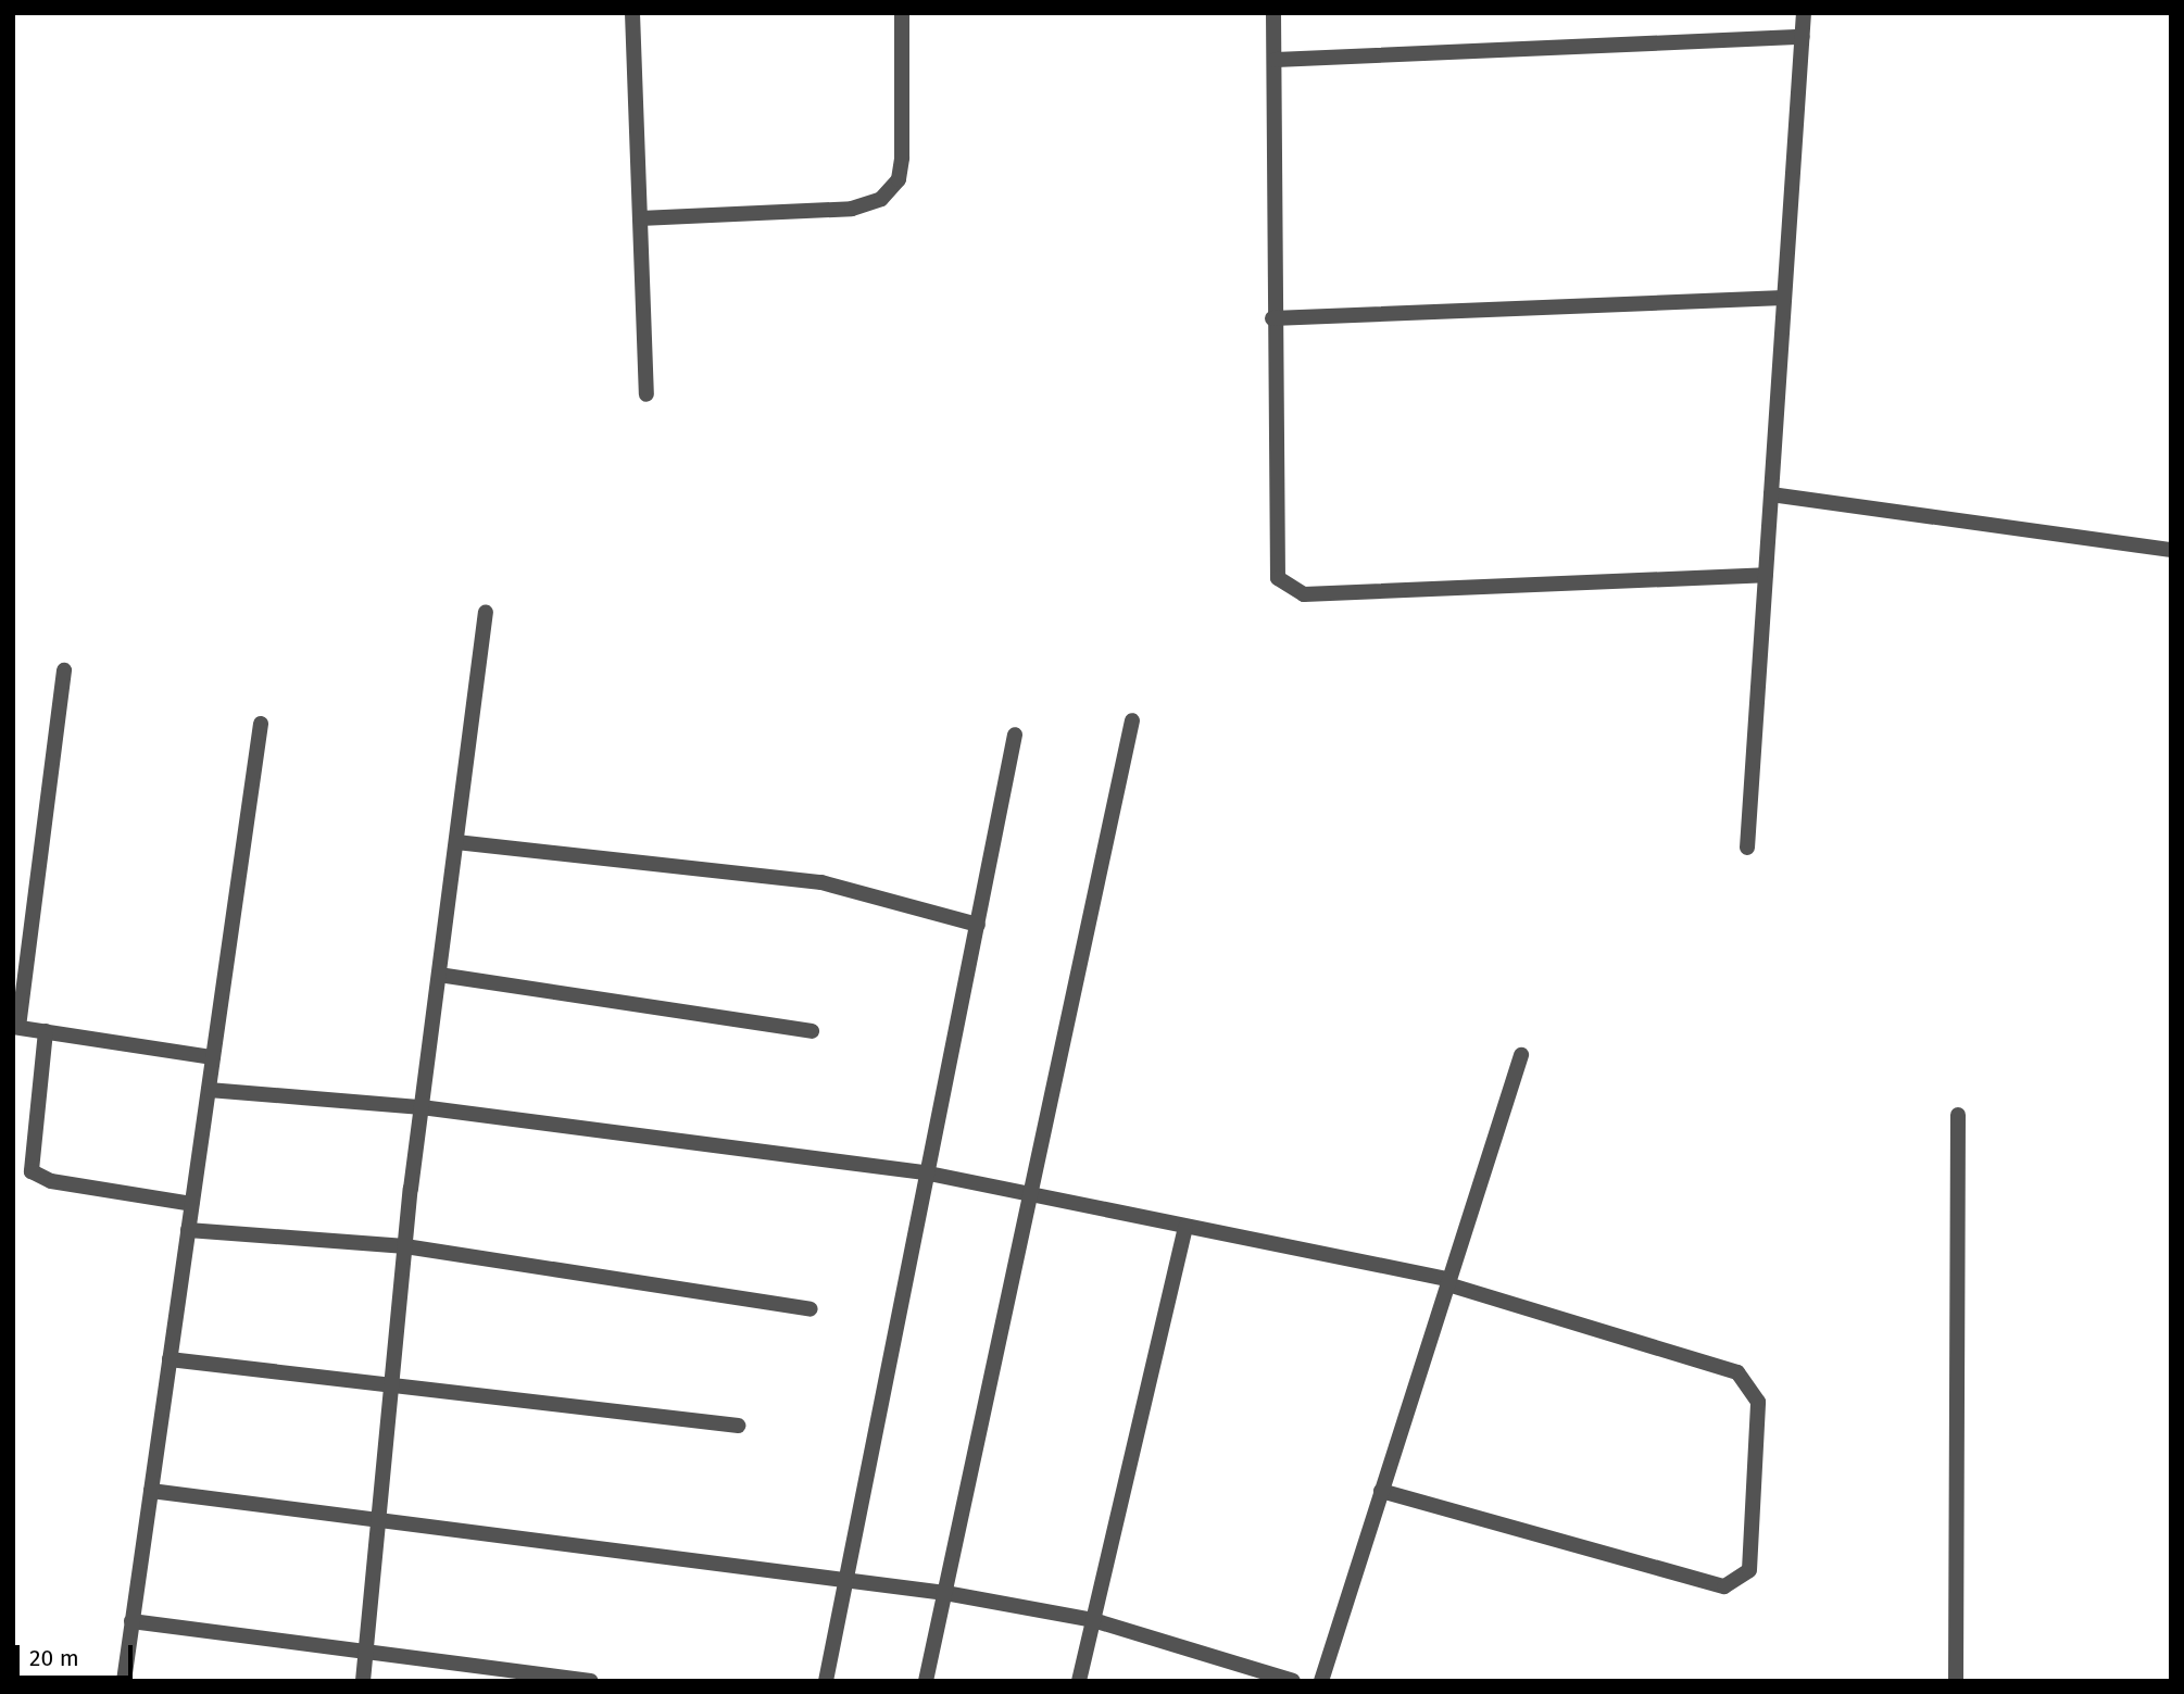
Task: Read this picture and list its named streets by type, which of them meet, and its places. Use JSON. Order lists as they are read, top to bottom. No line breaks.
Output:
{"scale_bar":"20 m"}
